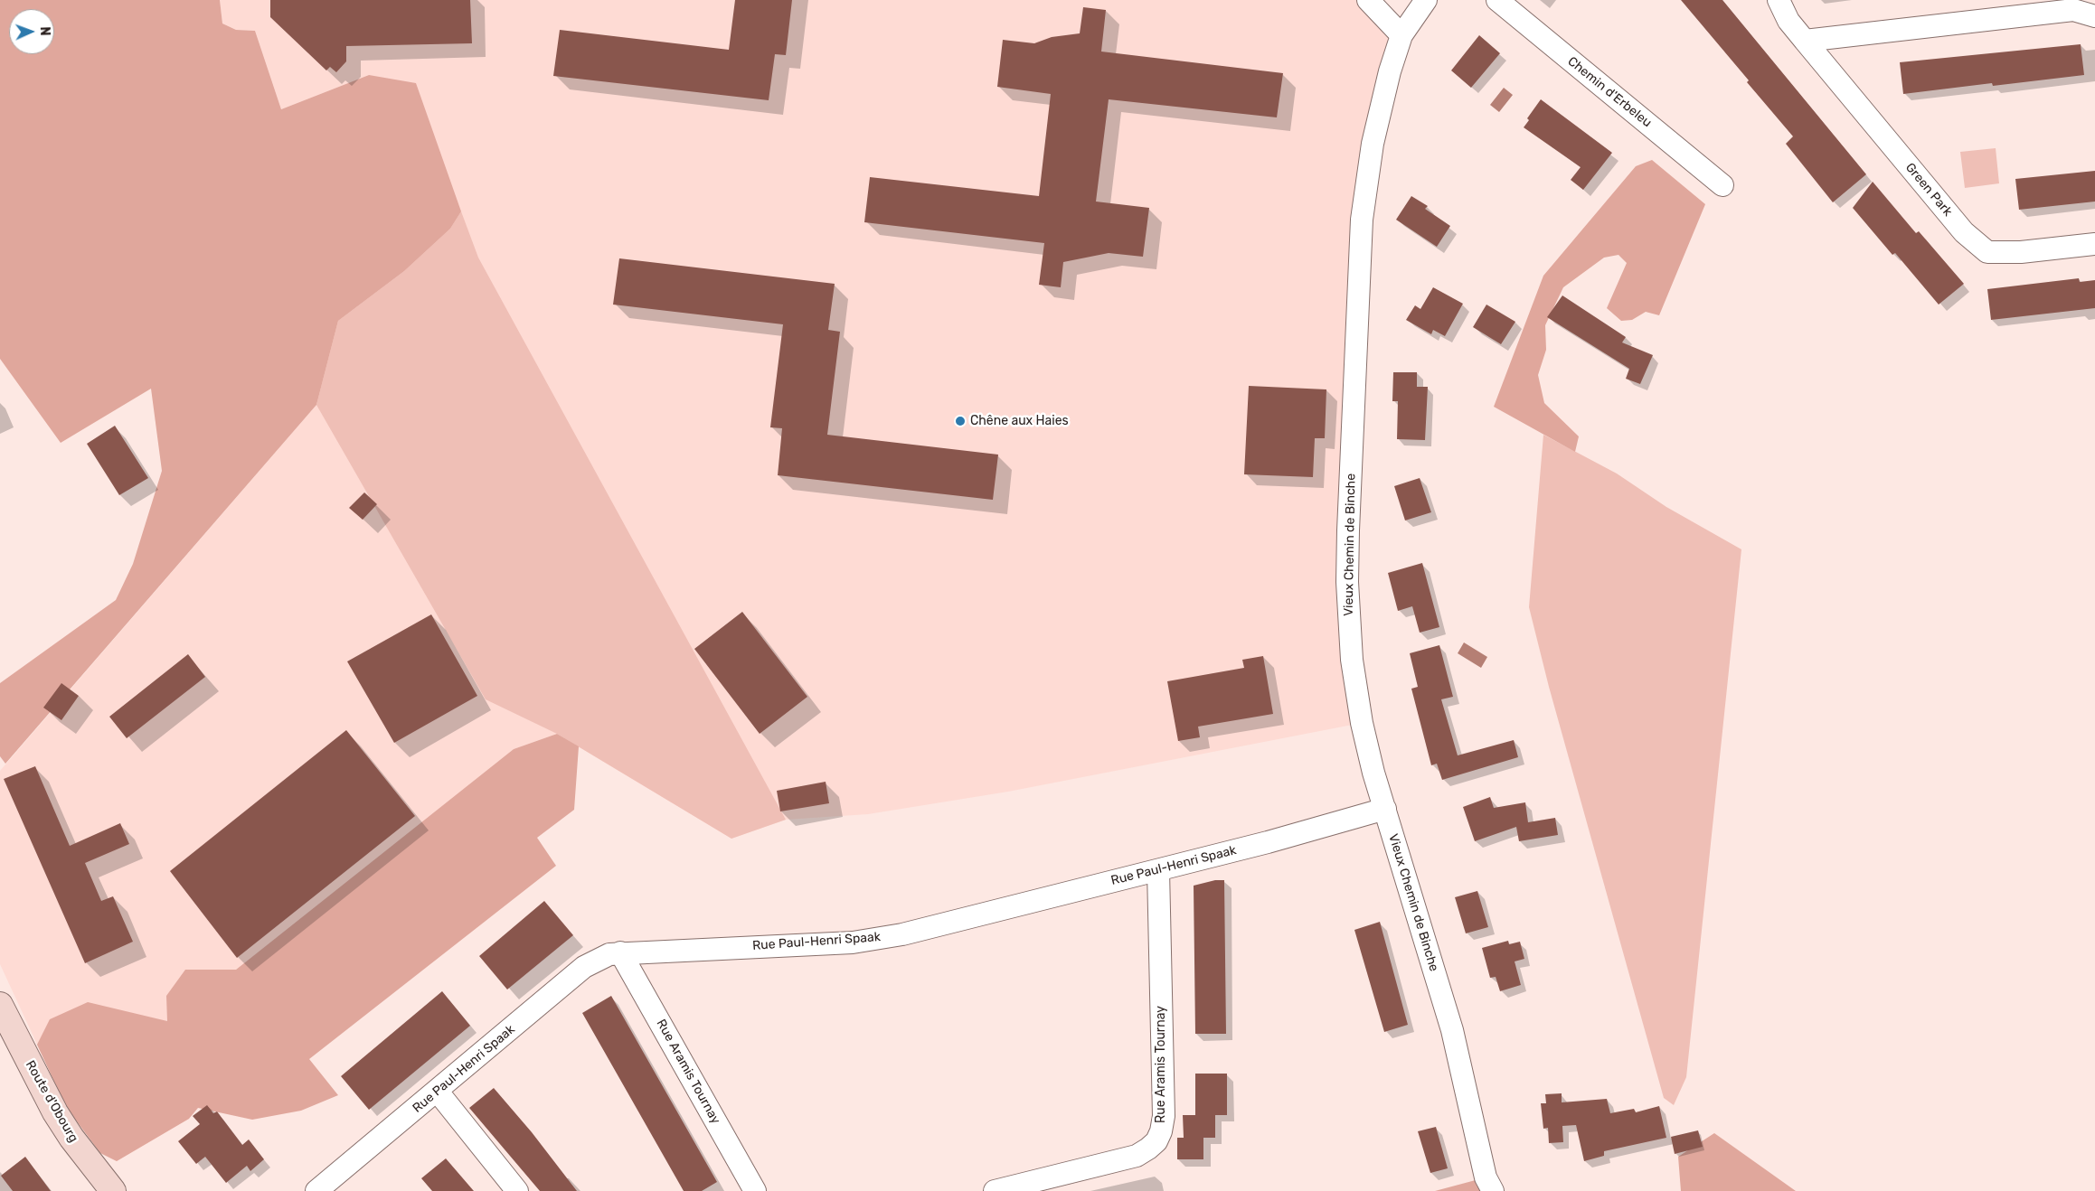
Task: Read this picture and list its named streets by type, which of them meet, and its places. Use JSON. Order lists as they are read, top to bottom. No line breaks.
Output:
{"streets":{"main road":["Route d'Obourg"],"street":["Chemin d'Erbeleu","Green Park","Vieux Chemin de Binche","Rue Paul-Henri Spaak","Rue Aramis Tournay"]},"crossings":[["Vieux Chemin de Binche","Rue Paul-Henri Spaak"],["Rue Paul-Henri Spaak","Rue Aramis Tournay"]],"places":["Chêne aux Haies"],"north":"right"}
